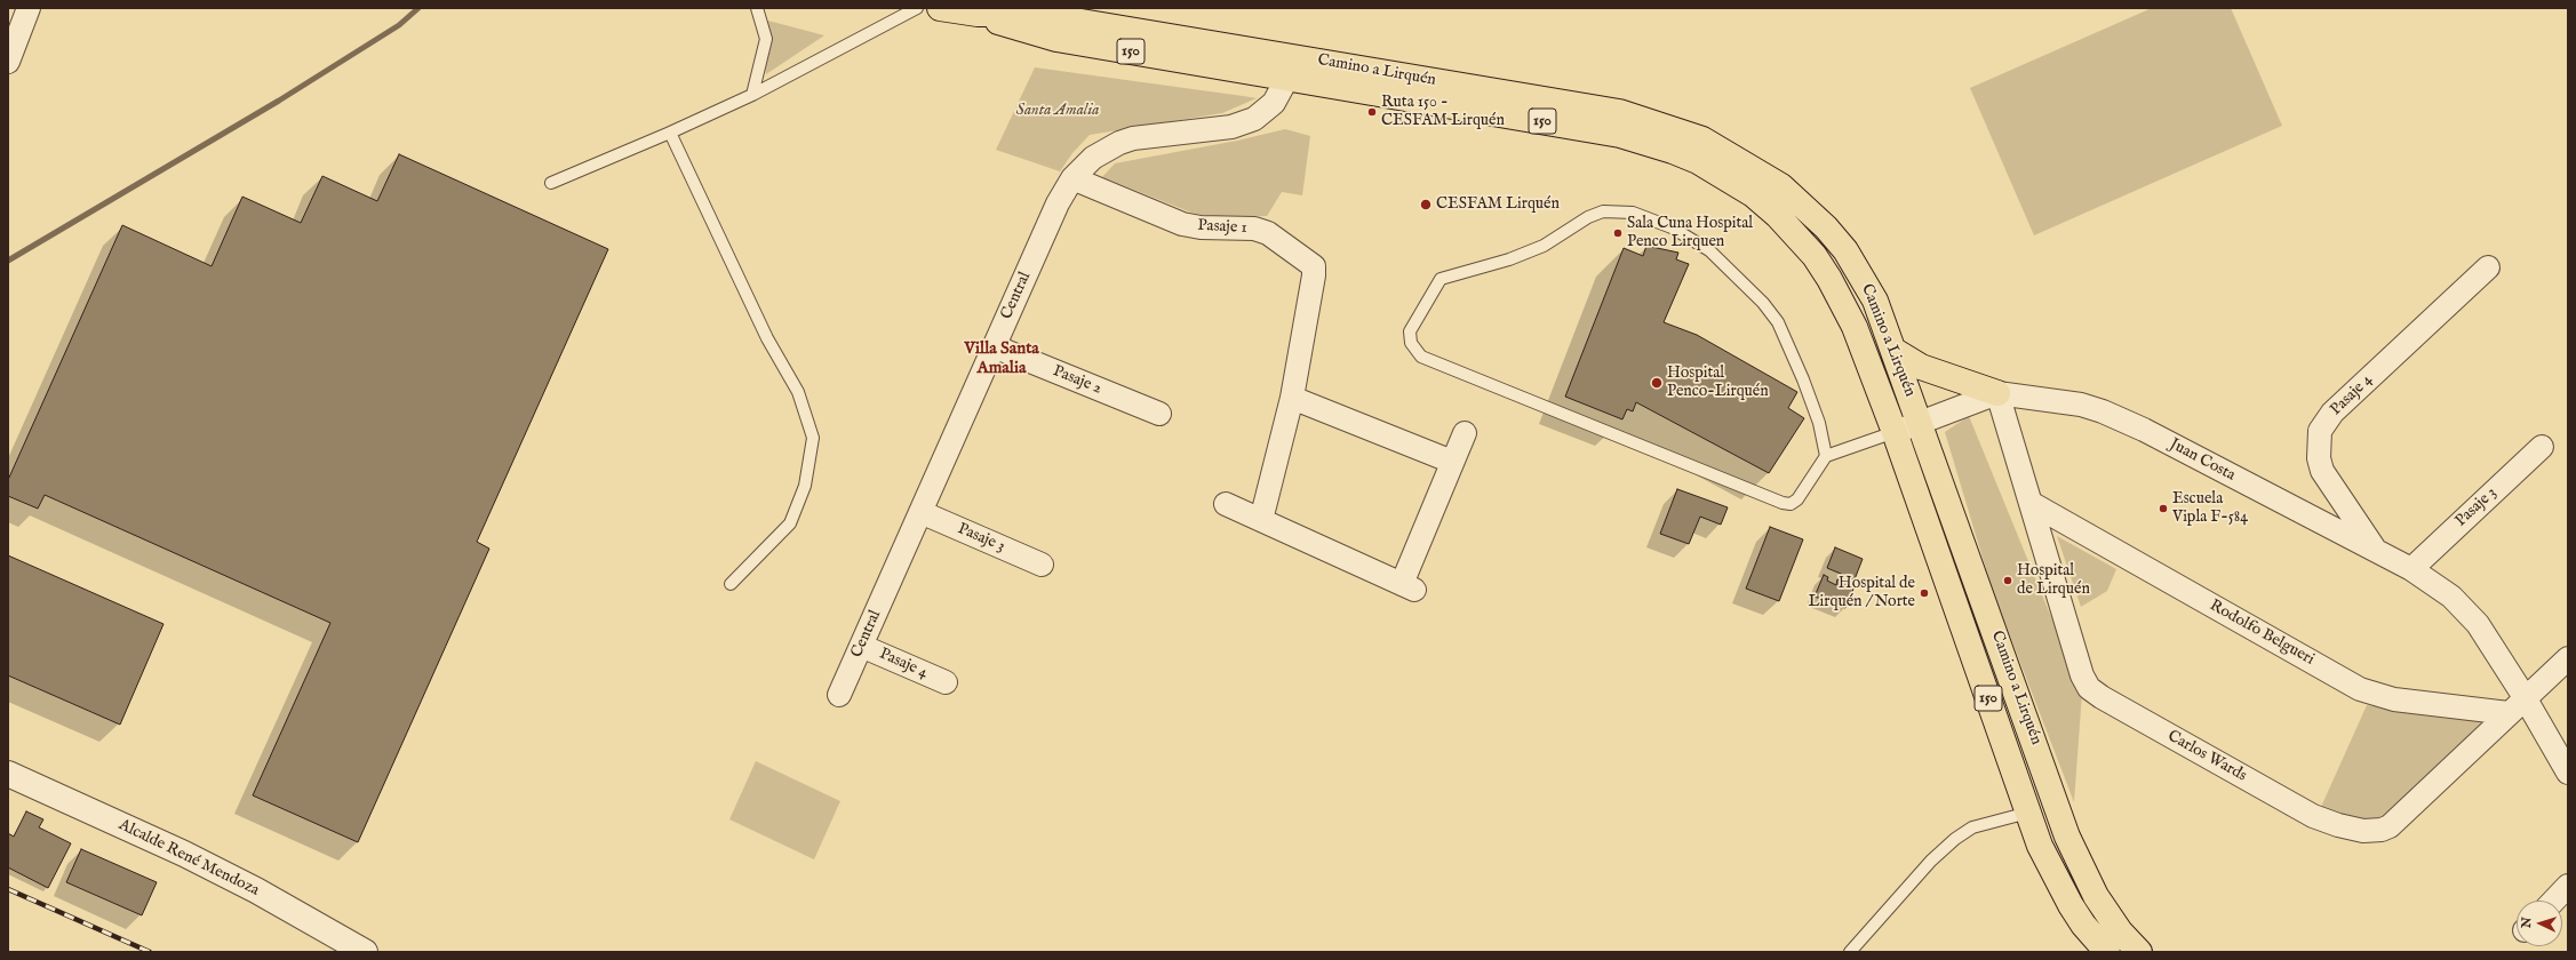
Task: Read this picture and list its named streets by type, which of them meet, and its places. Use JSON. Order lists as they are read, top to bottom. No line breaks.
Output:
{"streets":{"main road":["150","Camino a Lirquén"],"street":["Pasaje 1","Central","Pasaje 2","Pasaje 4","Juan Costa","Pasaje 3","Rodolfo Belgueri","Carlos Wards","Alcalde René Mendoza"]},"crossings":[["Camino a Lirquén","Central"],["Camino a Lirquén","Juan Costa"],["Pasaje 1","Central"],["Central","Pasaje 2"],["Central","Pasaje 4"],["Central","Pasaje 3"],["Pasaje 4","Juan Costa"],["Juan Costa","Pasaje 3"],["Juan Costa","Carlos Wards"],["Rodolfo Belgueri","Carlos Wards"]],"districts":["Villa Santa Amalia"],"parks":["Santa Amalia"],"places":["Ruta 150 - CESFAM Lirquén","CESFAM Lirquén","Sala Cuna Hospital Penco Lirquen","Hospital Penco-Lirquén","Escuela Vipla F-584","Hospital de Lirquén","Hospital de Lirquén / Norte"],"north":"left"}
